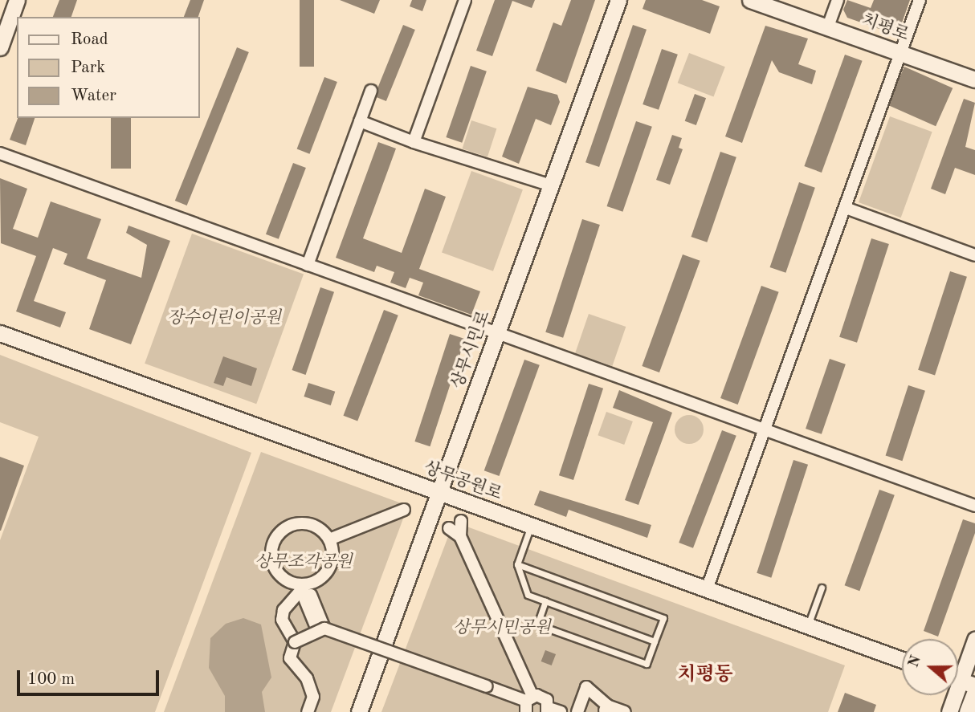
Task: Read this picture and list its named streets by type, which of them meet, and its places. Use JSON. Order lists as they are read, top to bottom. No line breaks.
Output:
{"streets":{"street":["치평로","상무시민로","상무공원로"]},"crossings":[["상무시민로","상무공원로"]],"districts":["치평동"],"parks":["장수어린이공원","상무조각공원","상무시민공원"],"legend":["Road","Park","Water"],"scale_bar":"100 m","north":"left"}
